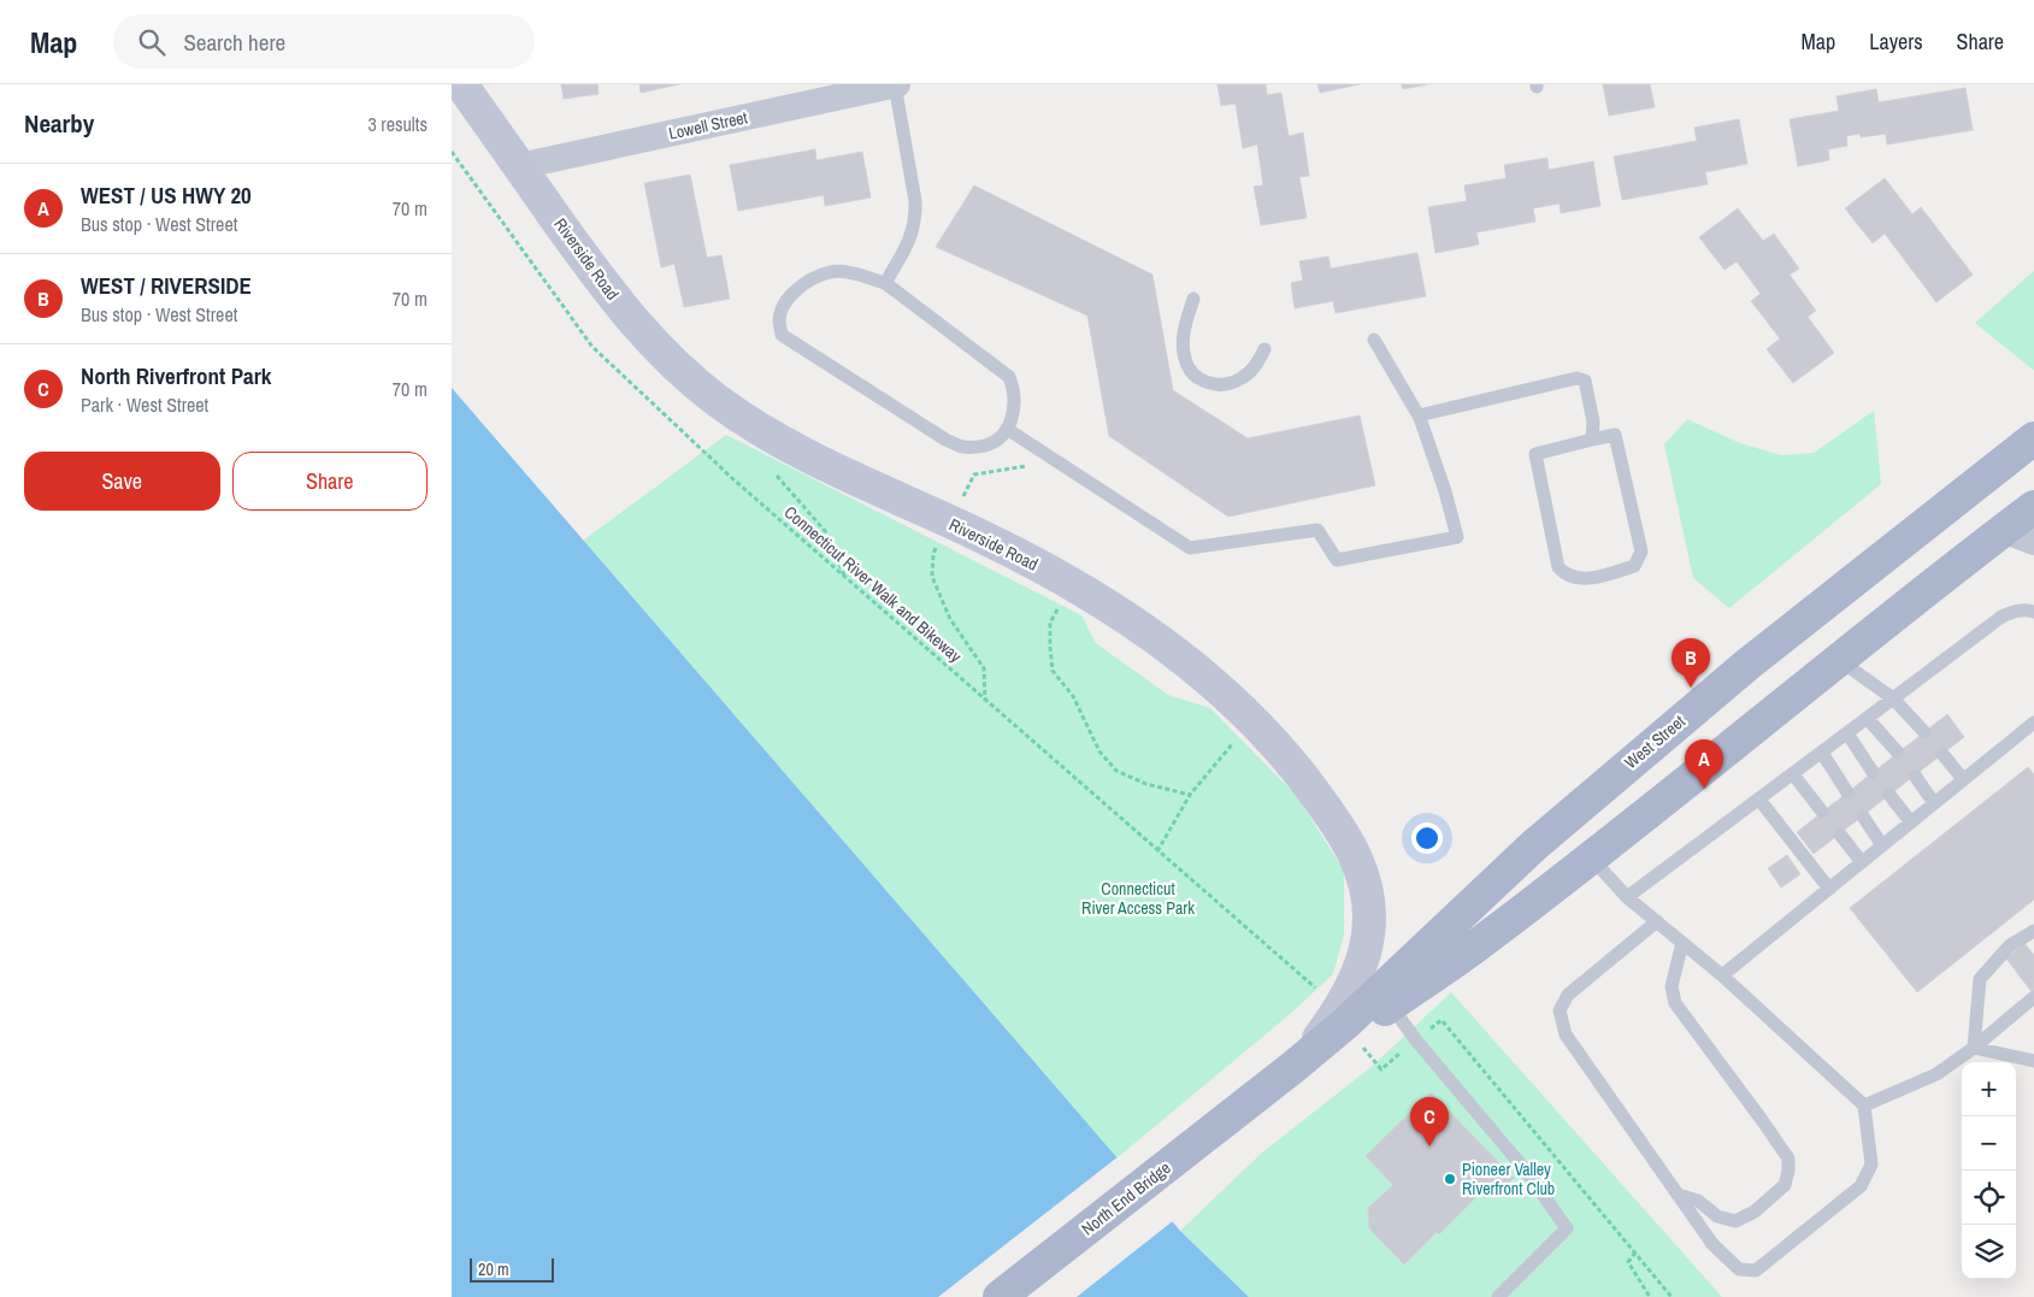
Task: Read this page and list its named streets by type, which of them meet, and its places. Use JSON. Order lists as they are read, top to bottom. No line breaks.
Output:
{"streets":{"main road":["West Street","North End Bridge"],"street":["Lowell Street","Riverside Road"],"path":["Connecticut River Walk and Bikeway"]},"crossings":[["Lowell Street","Riverside Road"],["Riverside Road","West Street"],["West Street","North End Bridge"]],"parks":["Connecticut River Access Park"],"places":["Pioneer Valley Riverfront Club"],"scale_bar":"20 m","page":{"header":"Map","search":"Search here","nav":["Map","Layers","Share"],"heading":["Nearby","3 results"],"list":[{"mark":"A","name":"WEST / US HWY 20","note":"Bus stop · West Street","value":"70 m"},{"mark":"B","name":"WEST / RIVERSIDE","note":"Bus stop · West Street","value":"70 m"},{"mark":"C","name":"North Riverfront Park","note":"Park · West Street","value":"70 m"}],"buttons":["Save","Share"],"pins":["B","A","C"],"map_buttons":["+","−"],"scale":"20 m"}}
